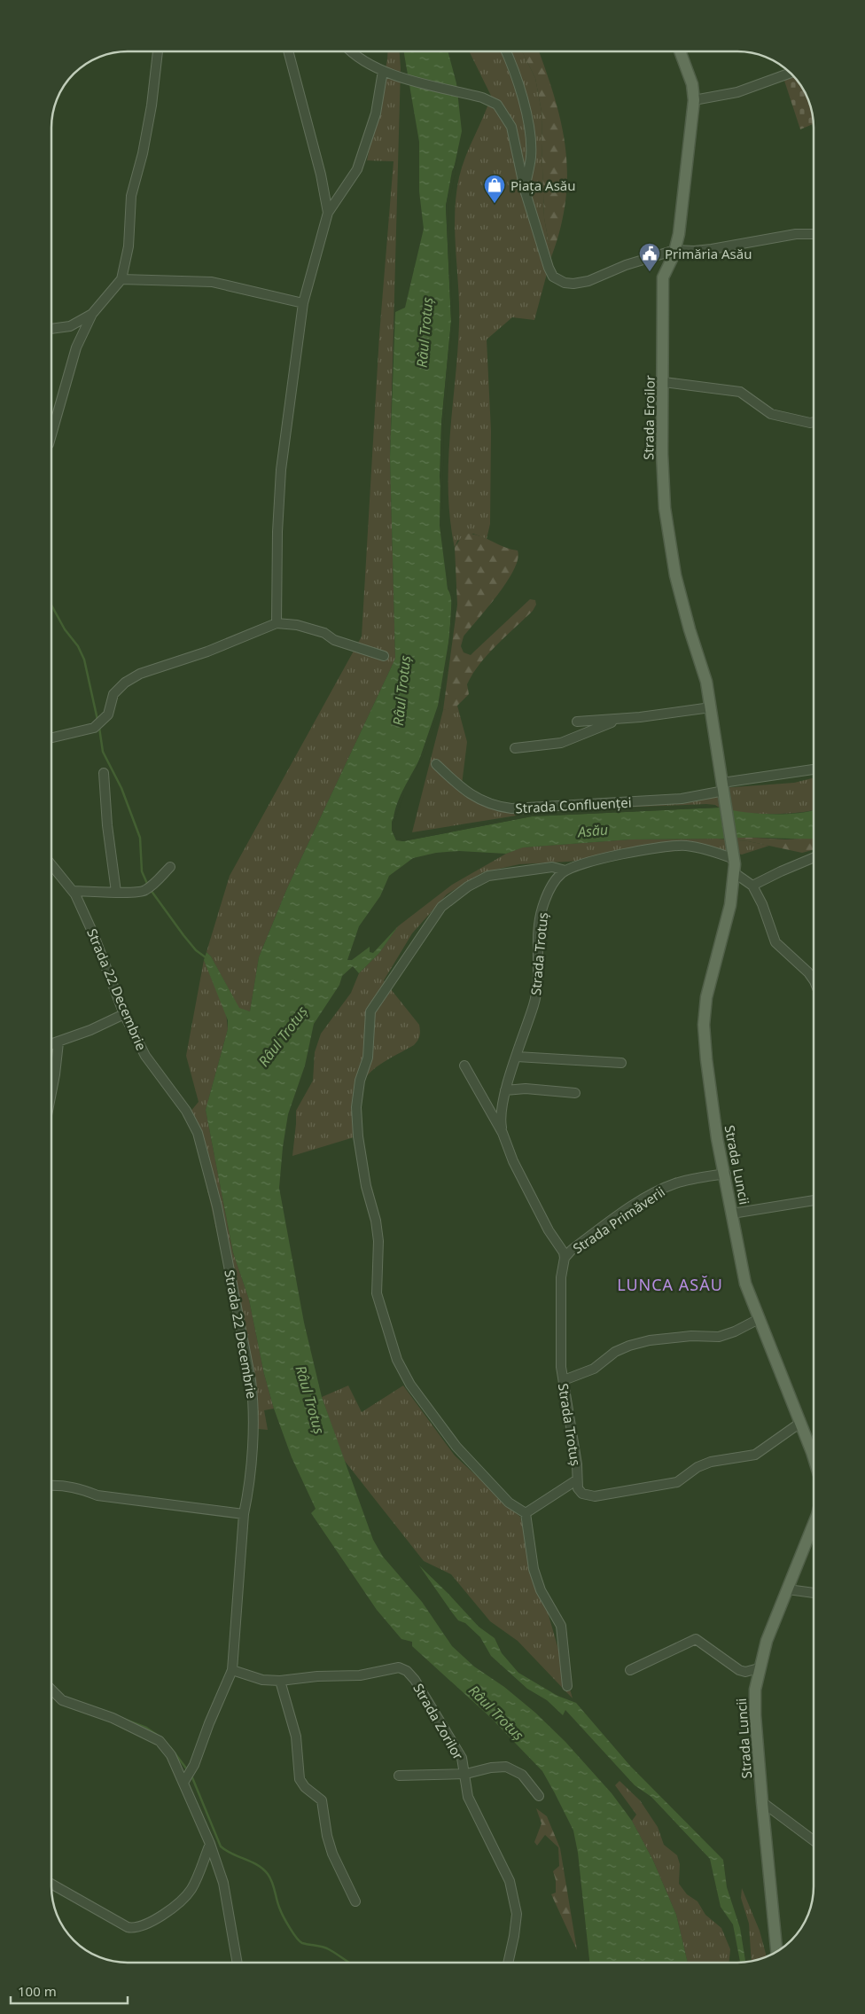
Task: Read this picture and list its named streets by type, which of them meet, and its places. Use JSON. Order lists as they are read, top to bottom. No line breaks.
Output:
{"streets":{"main road":["Strada Eroilor","Strada Luncii"],"street":["Strada Confluenței","Strada Trotuș","Strada 22 Decembrie","Strada Primăverii","Strada Zorilor"]},"crossings":[["Strada Eroilor","Strada Confluenței"],["Strada Eroilor","Strada Luncii"],["Strada Trotuș","Strada Luncii"],["Strada Trotuș","Strada Primăverii"],["Strada 22 Decembrie","Strada Zorilor"],["Strada Luncii","Strada Primăverii"]],"districts":["LUNCA ASĂU"],"water":["Râul Trotuș","Asău"],"places":{"shop":["Piața Asău"],"public building":["Primăria Asău"]},"scale_bar":"100 m"}
